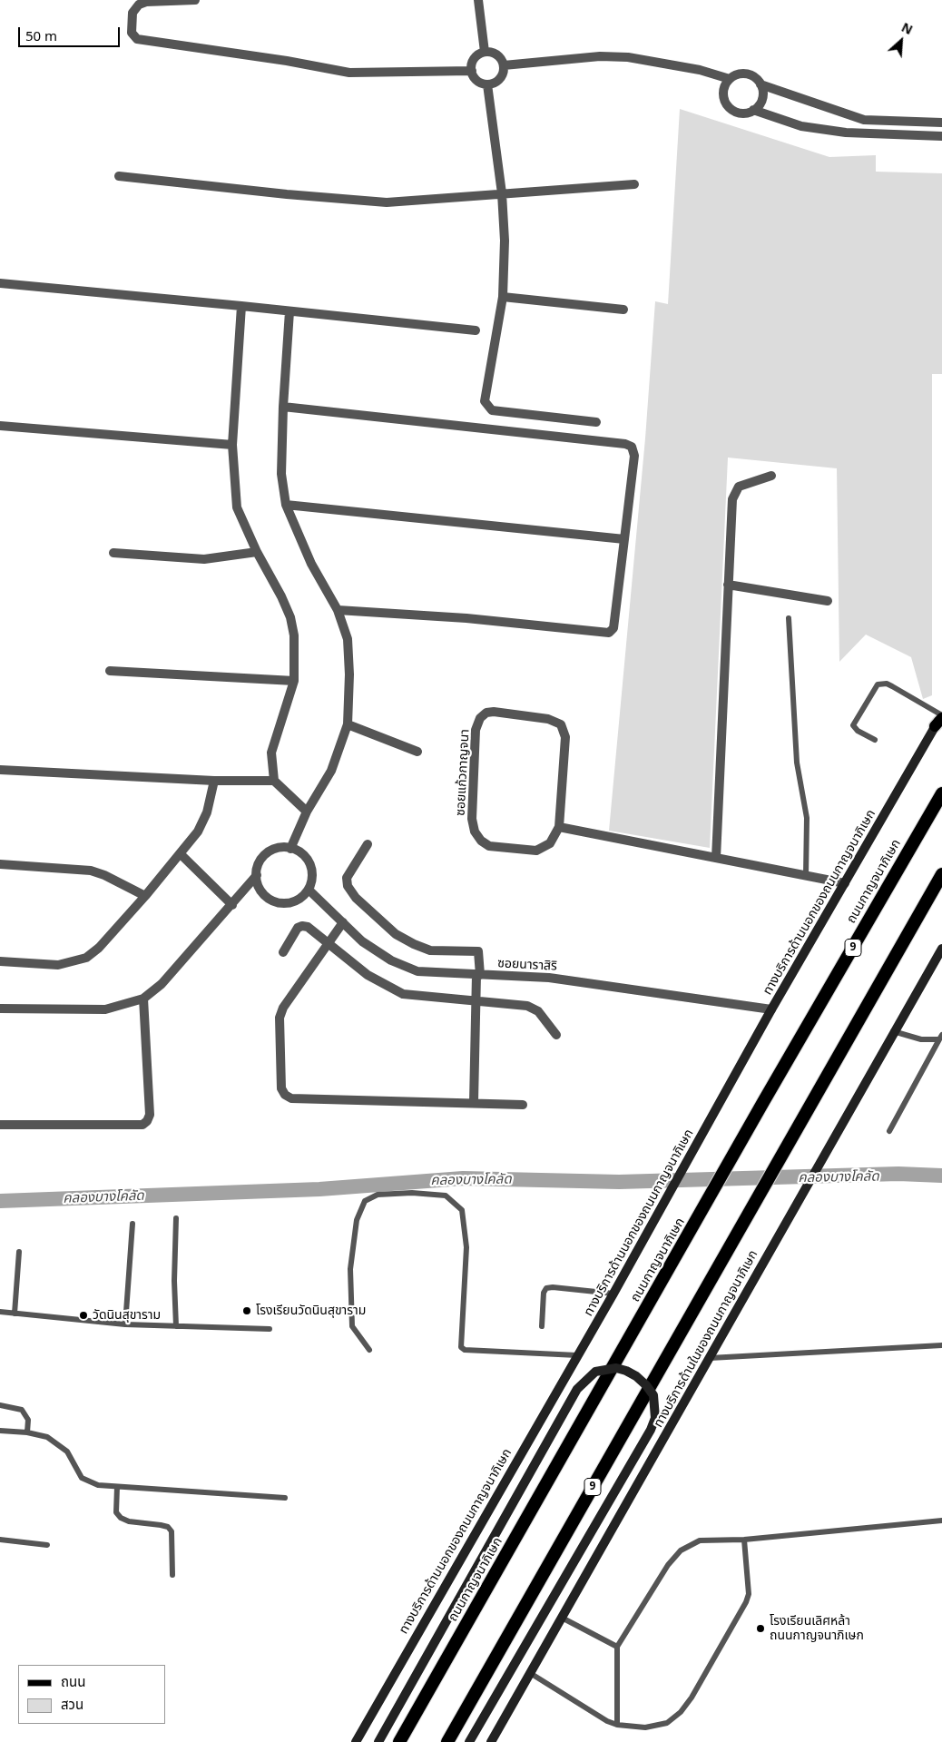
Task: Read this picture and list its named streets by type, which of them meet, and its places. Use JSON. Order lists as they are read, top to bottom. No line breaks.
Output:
{"streets":{"highway":["ถนนกาญจนาภิเษก","9"],"main road":["ทางบริการด้านนอกของถนนกาญจนาภิเษก","ทางบริการด้านในของถนนกาญจนาภิเษก"],"street":["ซอยแก้วกาญจนา","ซอยนาราสิริ"]},"crossings":[["ทางบริการด้านนอกของถนนกาญจนาภิเษก","ซอยนาราสิริ"]],"water":["คลองบางโคลัด"],"places":["โรงเรียนวัดนินสุขาราม","วัดนินสุขาราม","โรงเรียนเลิศหล้า ถนนกาญจนาภิเษก"],"legend":["ถนน","สวน"],"scale_bar":"50 m","north":"top right"}
